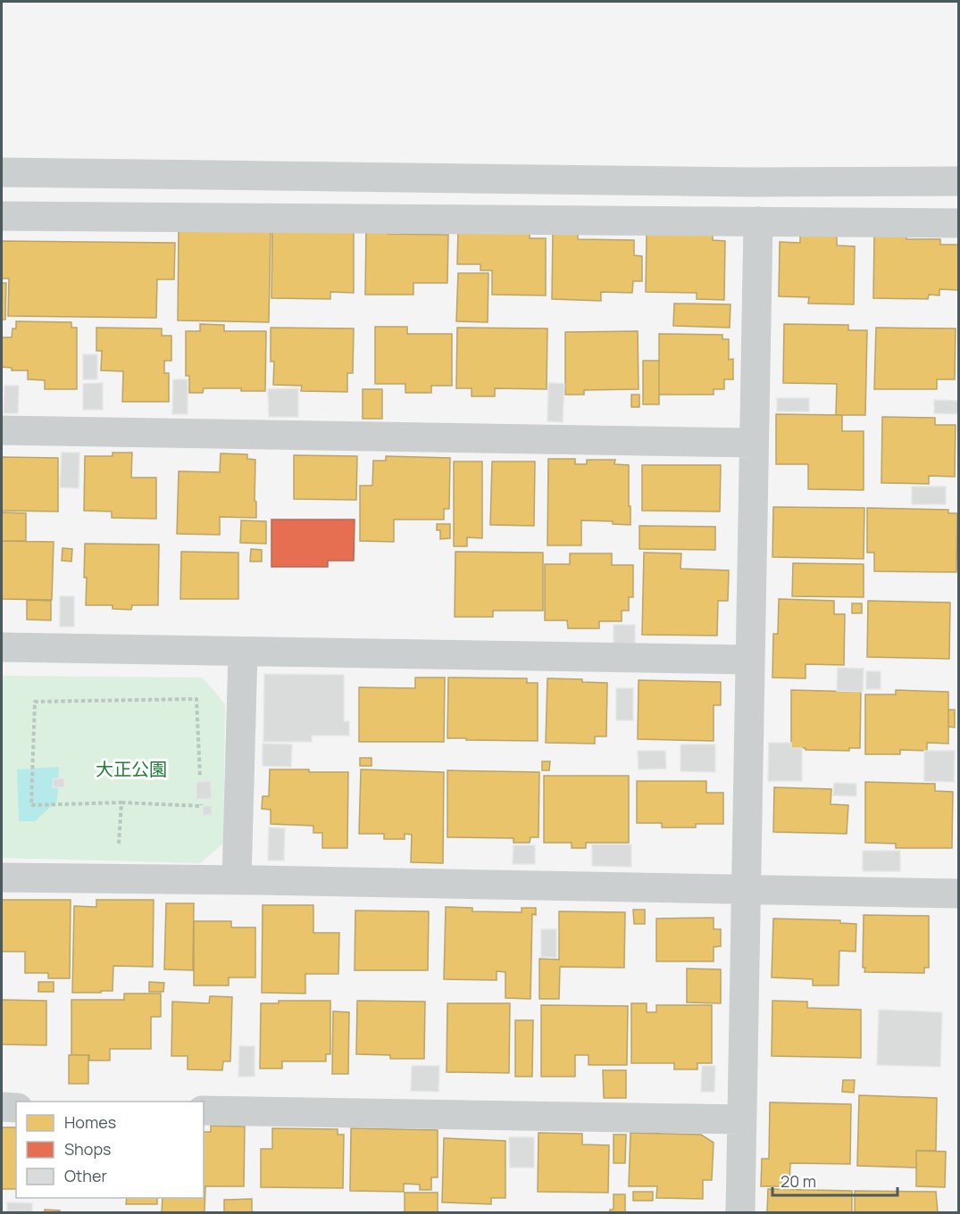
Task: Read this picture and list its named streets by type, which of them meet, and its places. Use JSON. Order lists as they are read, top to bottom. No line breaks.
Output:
{"parks":["大正公園"],"legend":["Homes","Shops","Other"],"scale_bar":"20 m"}
